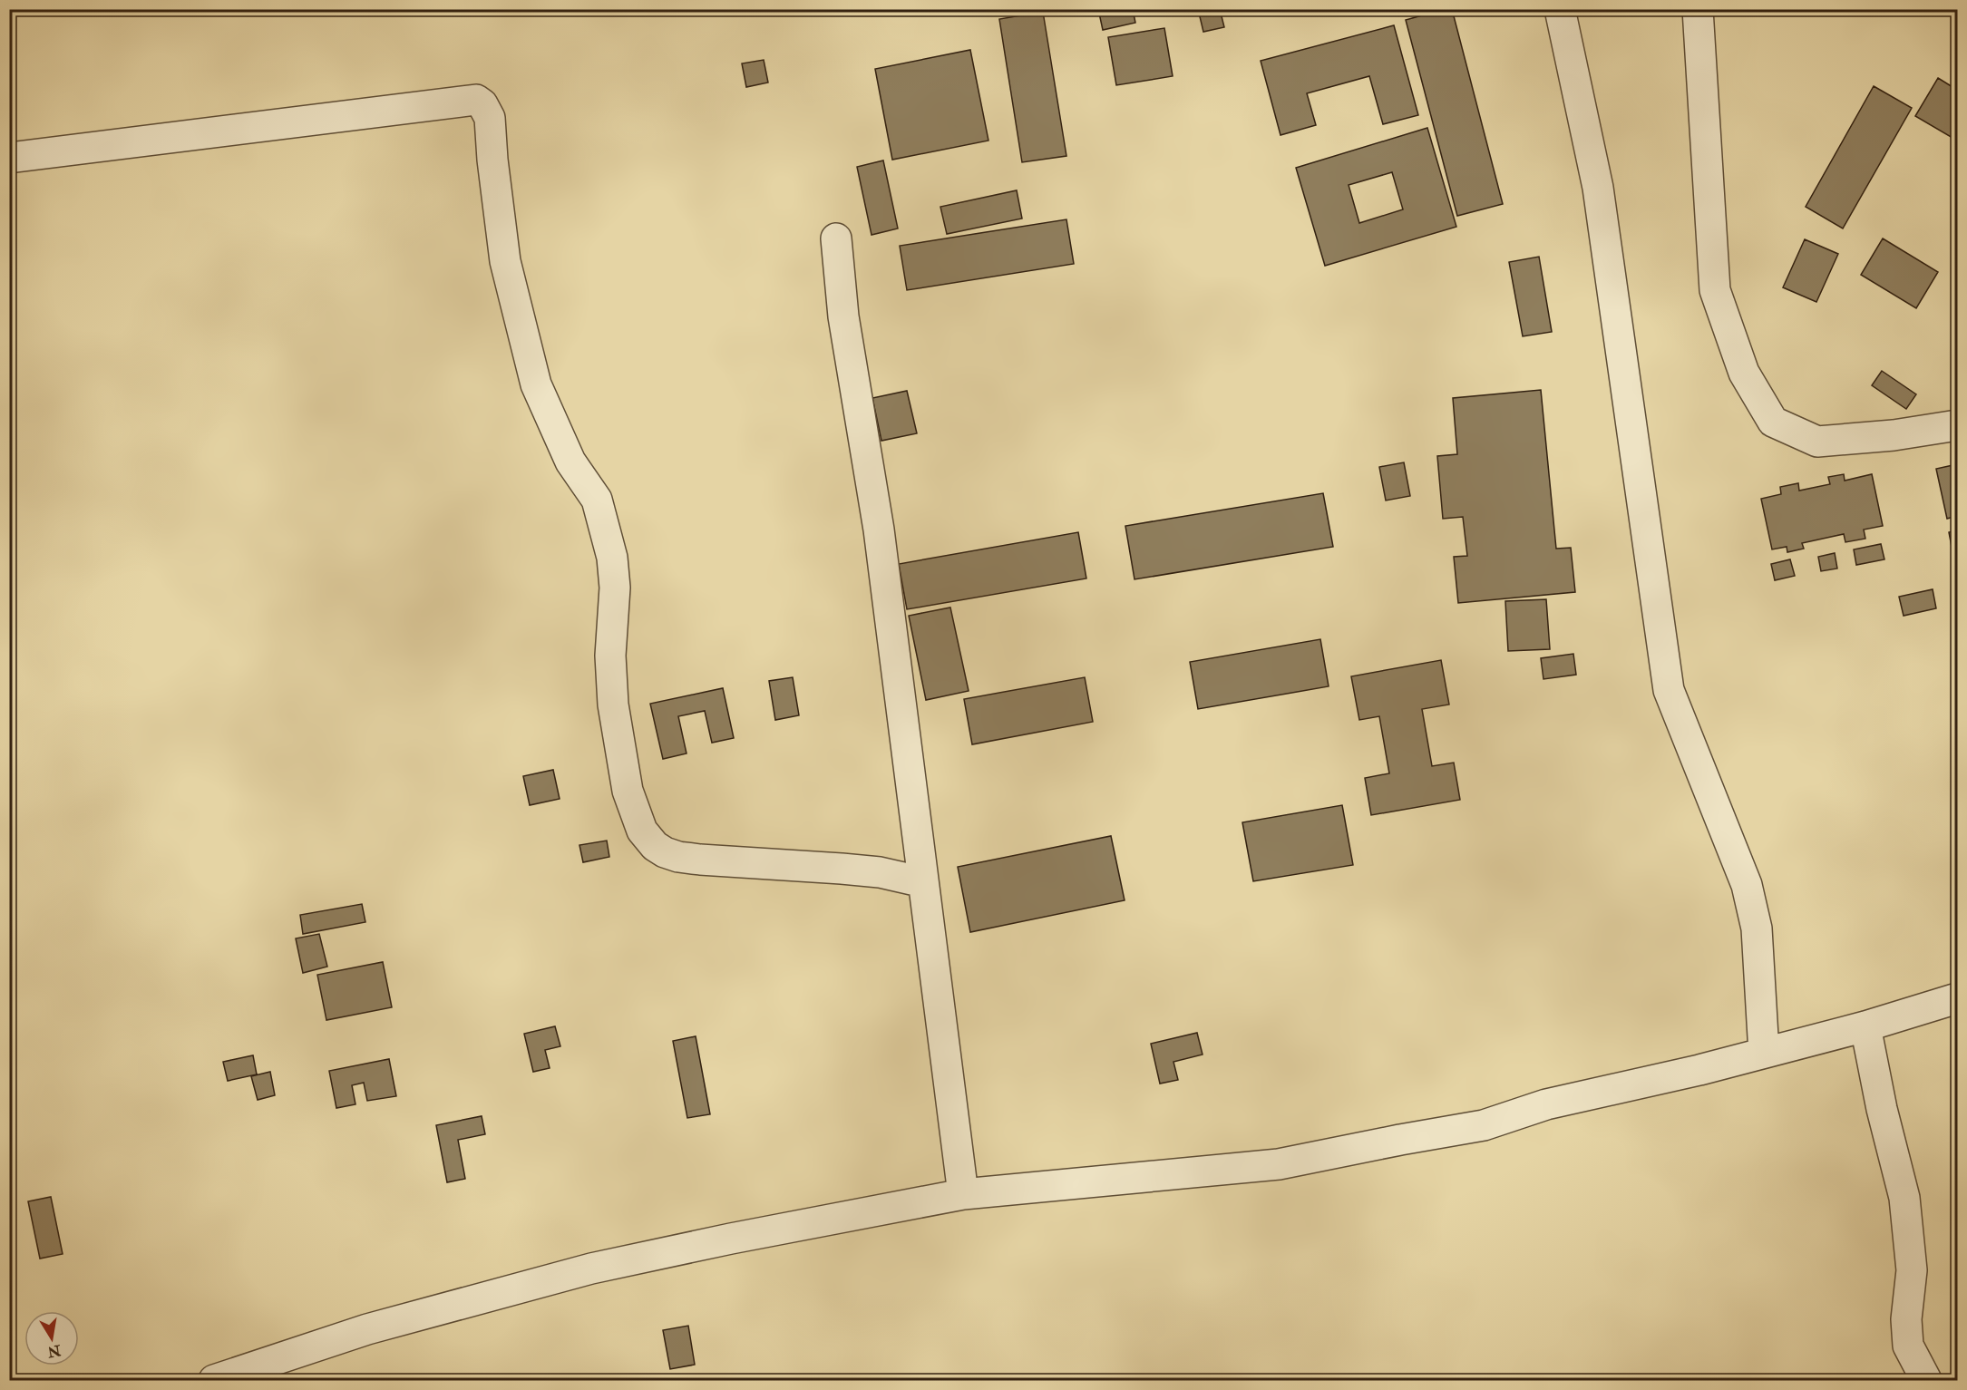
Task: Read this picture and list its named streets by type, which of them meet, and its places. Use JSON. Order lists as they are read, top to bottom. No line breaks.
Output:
{"north":"bottom"}
